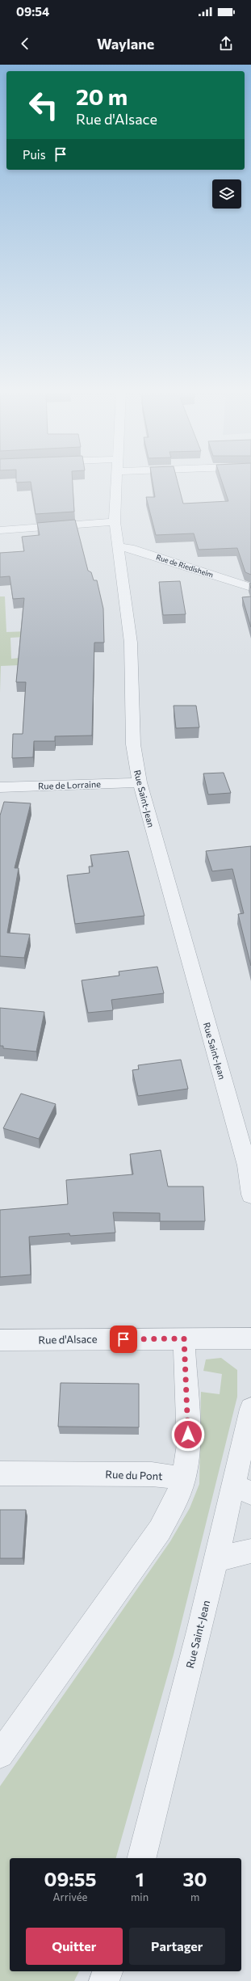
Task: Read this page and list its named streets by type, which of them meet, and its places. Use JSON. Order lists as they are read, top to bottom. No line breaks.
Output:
{"streets":{"street":["Rue de Riedisheim","Rue de Lorraine","Rue Saint-Jean","Rue d'Alsace","Rue du Pont"]},"crossings":[["Rue de Riedisheim","Rue Saint-Jean"],["Rue de Lorraine","Rue Saint-Jean"]],"page":{"status":"09:54","header":"Waylane","turn":["20 m","Rue d'Alsace"],"then":"Puis","eta":["09:55","Arrivée","1","min","30","m"],"buttons":["Quitter","Partager"]}}
